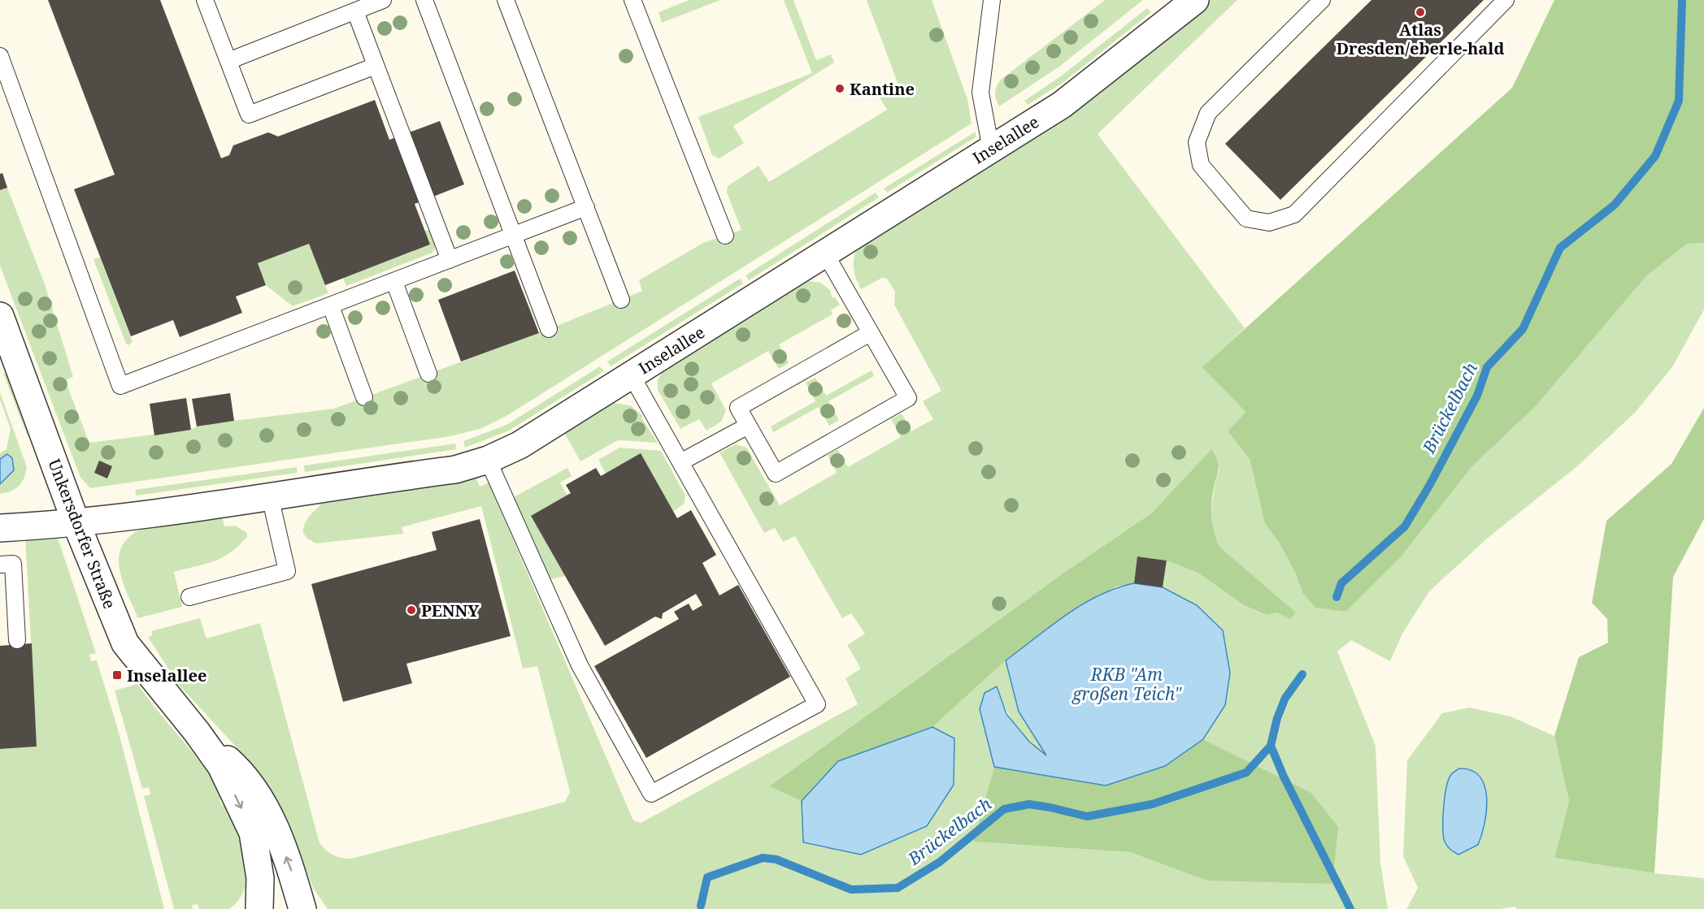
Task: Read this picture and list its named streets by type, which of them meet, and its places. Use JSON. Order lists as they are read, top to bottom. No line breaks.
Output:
{"streets":{"street":["Inselallee","Unkersdorfer Straße"]},"crossings":[["Inselallee","Unkersdorfer Straße"]],"water":["Brückelbach","RKB \"Am großen Teich\""],"places":{"other":["Atlas Dresden/eberle-hald","Kantine","PENNY"],"transit":["Inselallee"]}}
